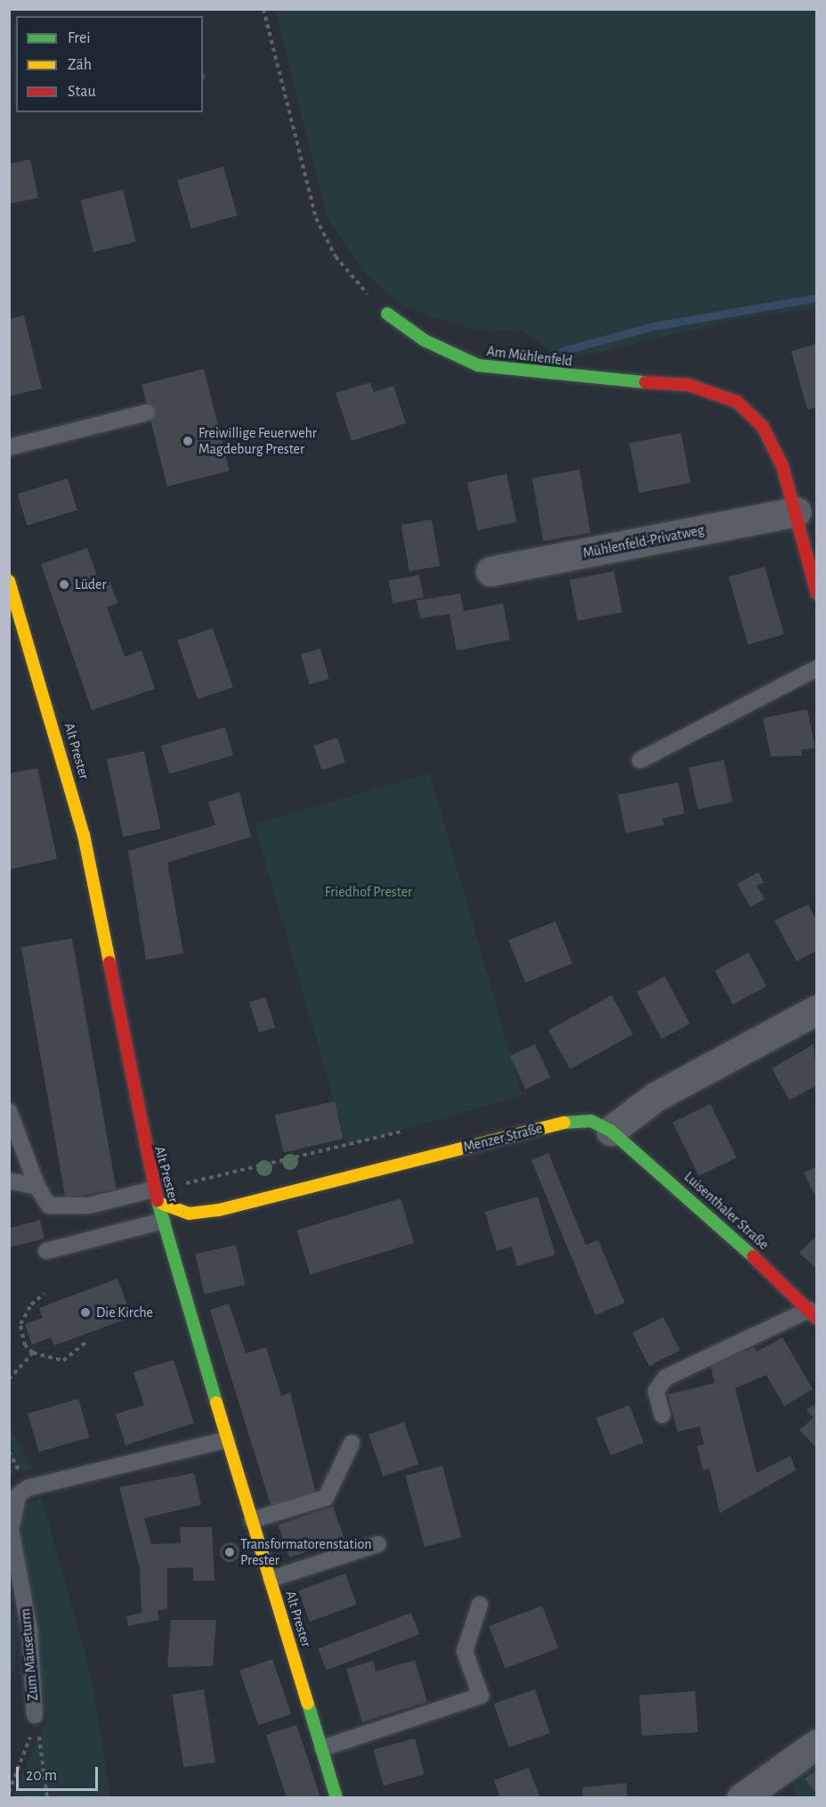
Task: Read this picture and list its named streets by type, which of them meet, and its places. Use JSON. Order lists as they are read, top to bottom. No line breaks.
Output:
{"streets":{"main road":["Am Mühlenfeld","Alt Prester","Menzer Straße","Luisenthaler Straße"],"street":["Mühlenfeld-Privatweg"],"lane":["Zum Mäuseturm"]},"crossings":[["Am Mühlenfeld","Mühlenfeld-Privatweg"],["Alt Prester","Menzer Straße"],["Alt Prester","Zum Mäuseturm"],["Menzer Straße","Luisenthaler Straße"]],"parks":["Friedhof Prester"],"places":["Freiwillige Feuerwehr Magdeburg Prester","Lüder","Die Kirche","Transformatorenstation Prester"],"legend":["Frei","Zäh","Stau"],"scale_bar":"20 m"}
